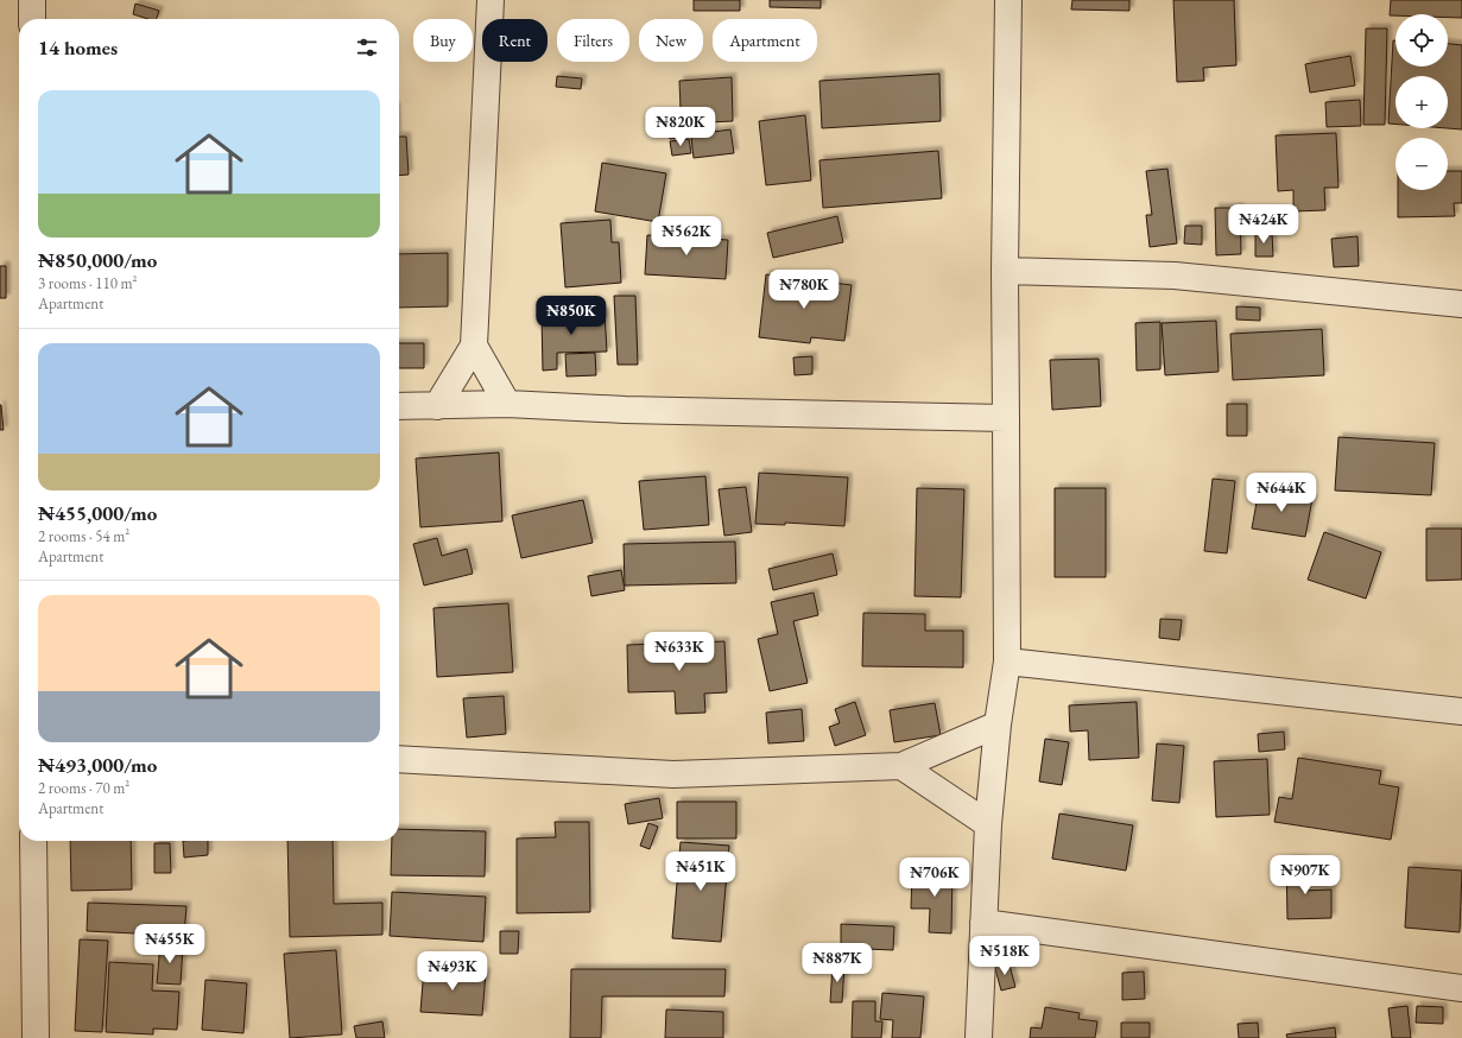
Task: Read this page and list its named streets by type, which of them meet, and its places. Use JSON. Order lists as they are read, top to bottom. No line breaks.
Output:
{"page":{"map_buttons":["+","−"],"chip":["Buy","Rent","Filters","New","Apartment"],"heading":"14 homes","list":[{"name":"₦850,000/mo","note":"3 rooms · 110 m² · Apartment"},{"name":"₦455,000/mo","note":"2 rooms · 54 m² · Apartment"},{"name":"₦493,000/mo","note":"2 rooms · 70 m² · Apartment"}],"price":["₦820K","₦424K","₦562K","₦780K","₦850K","₦644K","₦633K","₦451K","₦907K","₦706K","₦455K","₦518K","₦887K","₦493K"]}}
